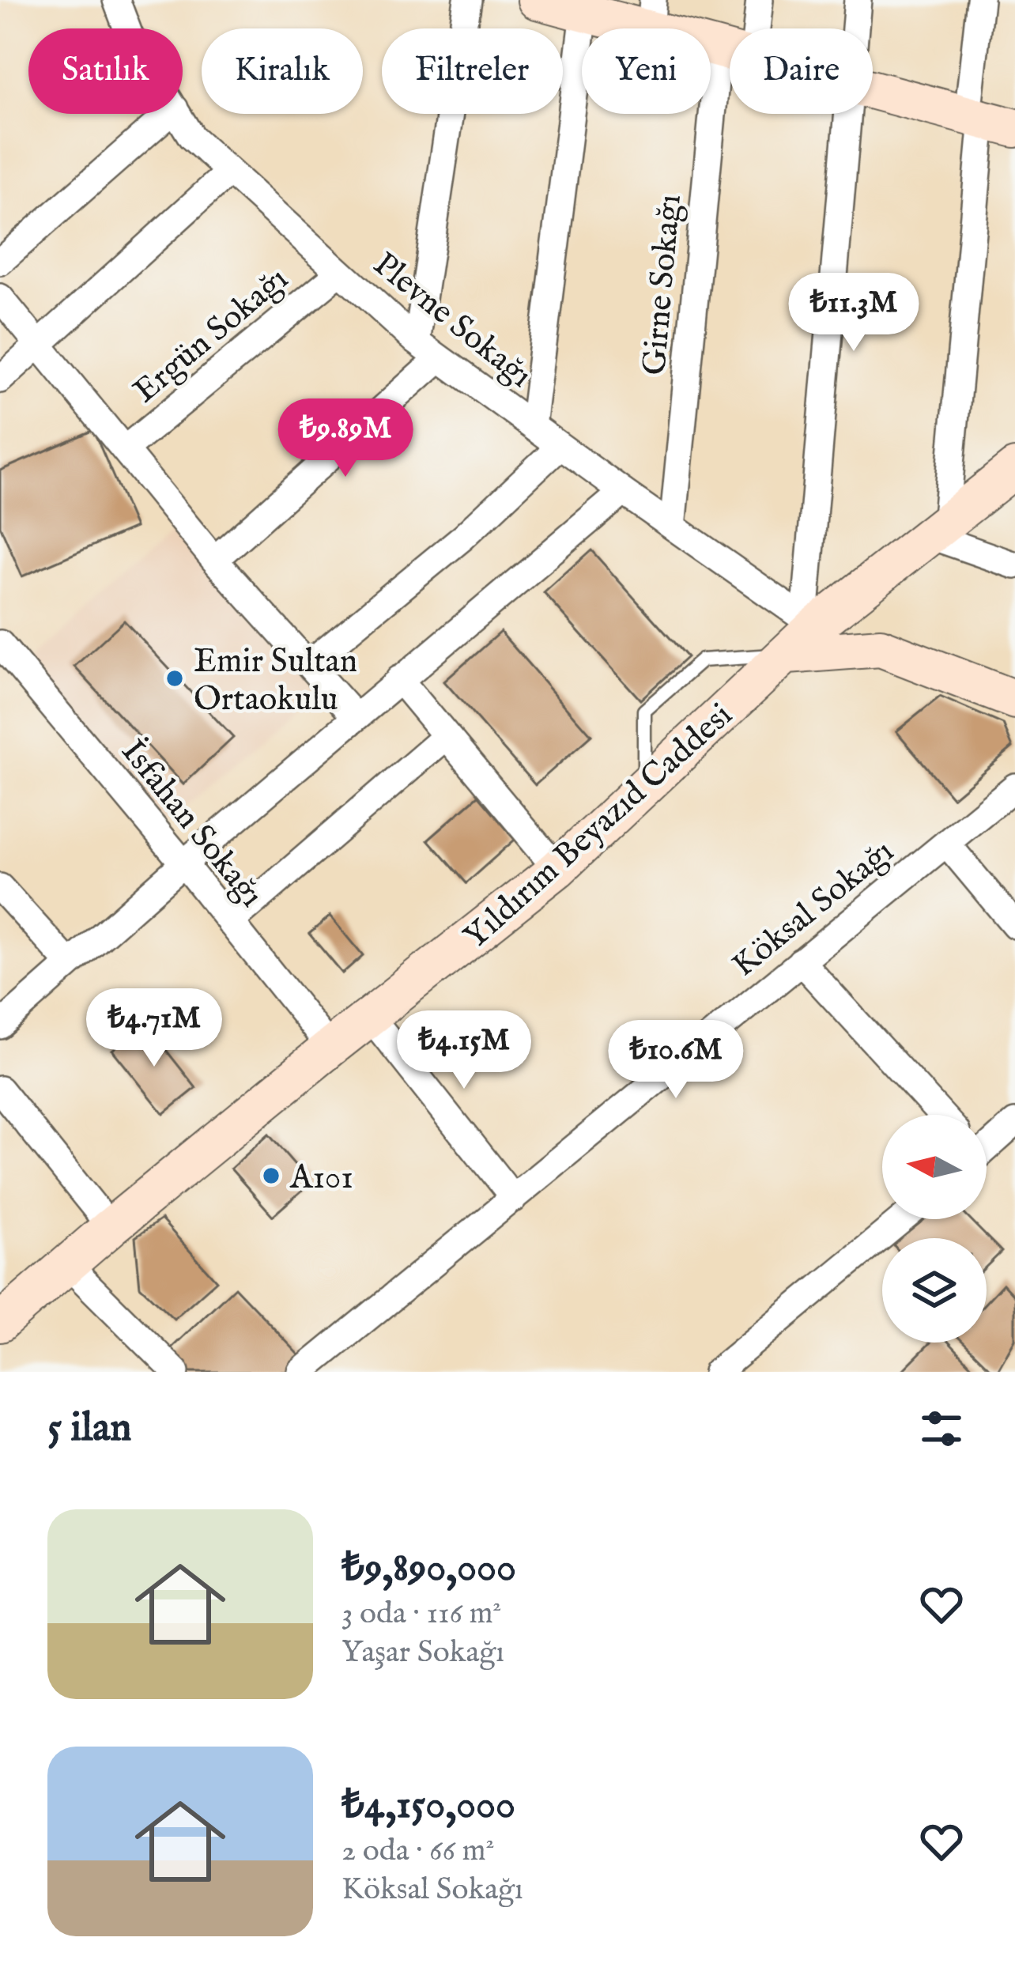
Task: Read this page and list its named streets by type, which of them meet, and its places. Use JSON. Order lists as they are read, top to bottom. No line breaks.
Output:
{"streets":{"main road":["Yıldırım Beyazıd Caddesi"],"street":["Girne Sokağı","Plevne Sokağı","Ergün Sokağı","İsfahan Sokağı","Köksal Sokağı"]},"crossings":[["Girne Sokağı","Plevne Sokağı"],["Plevne Sokağı","Ergün Sokağı"],["Plevne Sokağı","Yıldırım Beyazıd Caddesi"],["İsfahan Sokağı","Yıldırım Beyazıd Caddesi"]],"places":["Emir Sultan Ortaokulu","A101"],"north":"left","page":{"chip":["Satılık","Kiralık","Filtreler","Yeni","Daire"],"price":["₺11.3M","₺9.89M","₺4.71M","₺4.15M","₺10.6M"],"heading":"5 ilan","list":[{"name":"₺9,890,000","note":"3 oda · 116 m² · Yaşar Sokağı"},{"name":"₺4,150,000","note":"2 oda · 66 m² · Köksal Sokağı"}]}}
